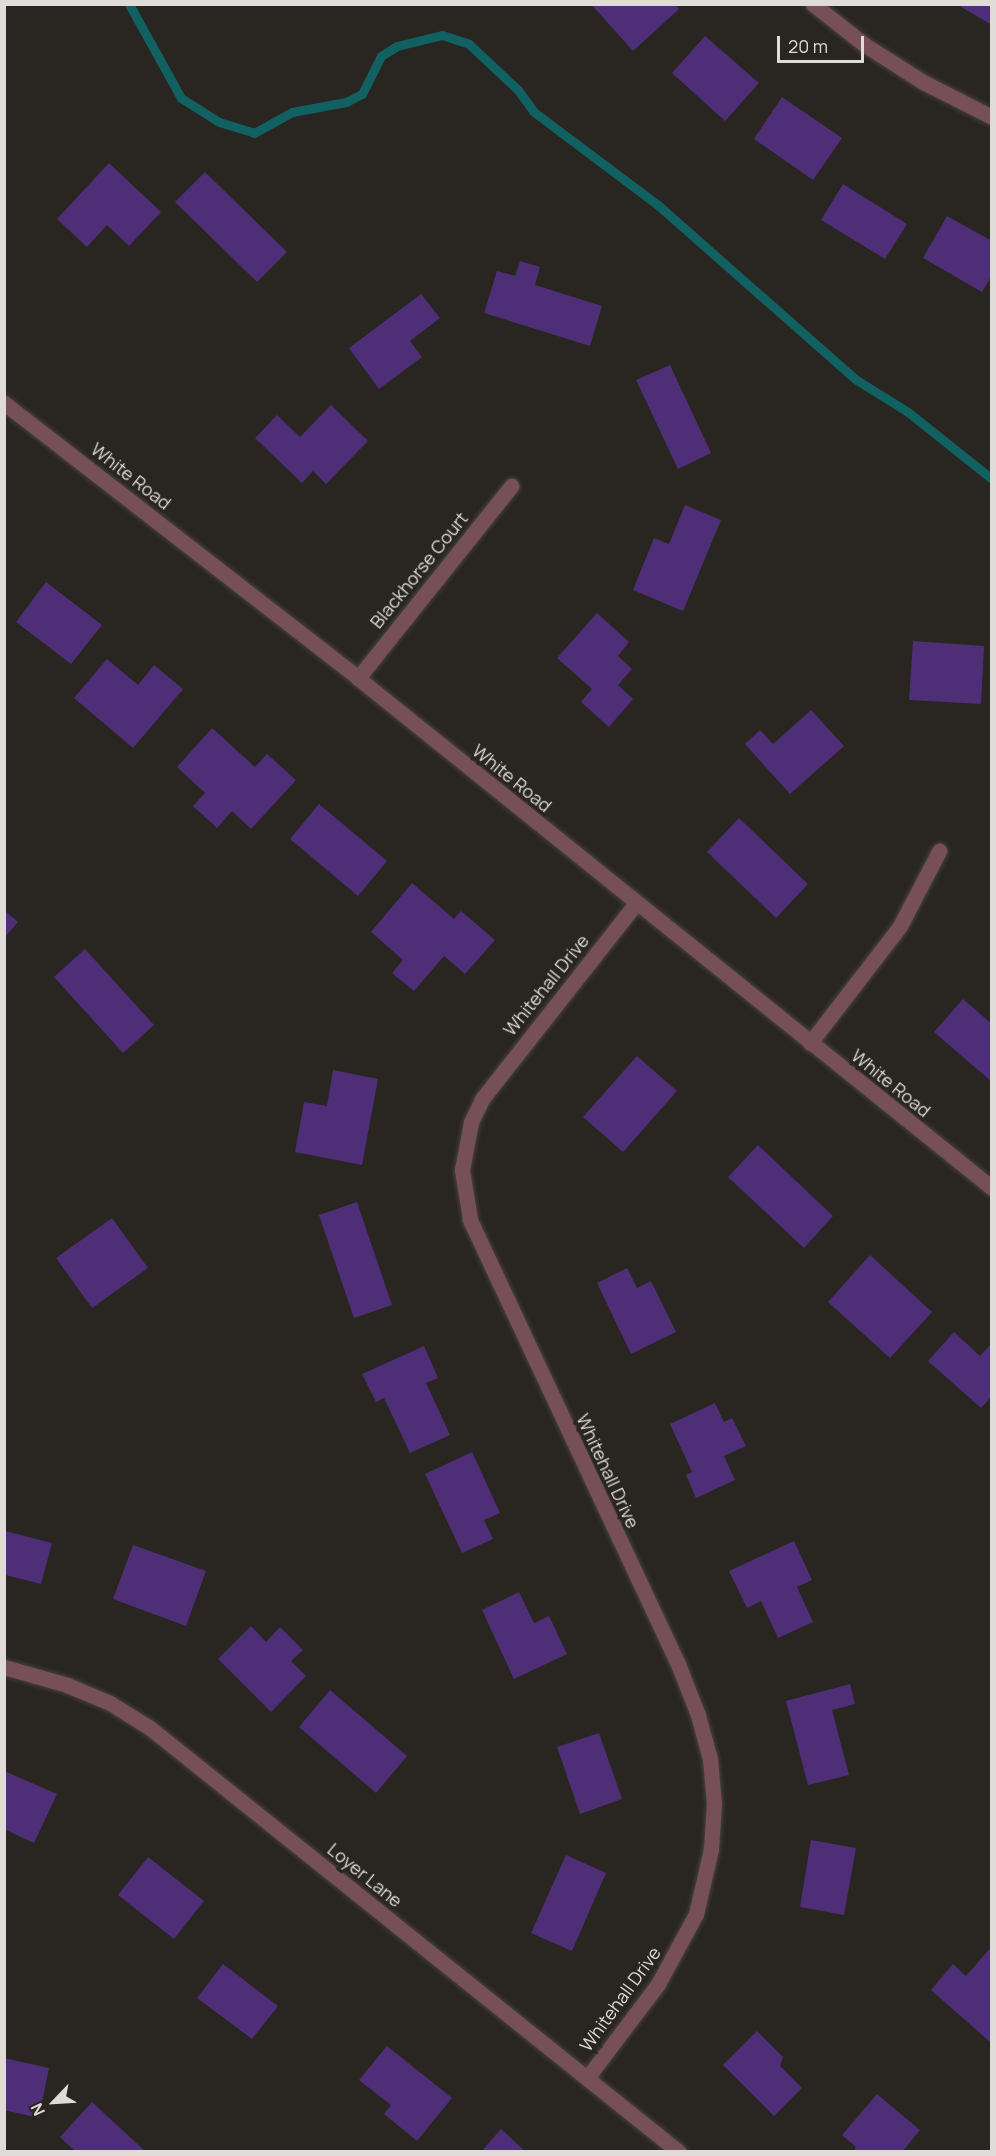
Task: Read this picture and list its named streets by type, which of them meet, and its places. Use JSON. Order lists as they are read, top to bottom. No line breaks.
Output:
{"streets":{"street":["White Road","Blackhorse Court","Whitehall Drive","Loyer Lane"]},"crossings":[["White Road","Blackhorse Court"],["White Road","Whitehall Drive"],["Whitehall Drive","Loyer Lane"]],"scale_bar":"20 m","north":"bottom left"}
